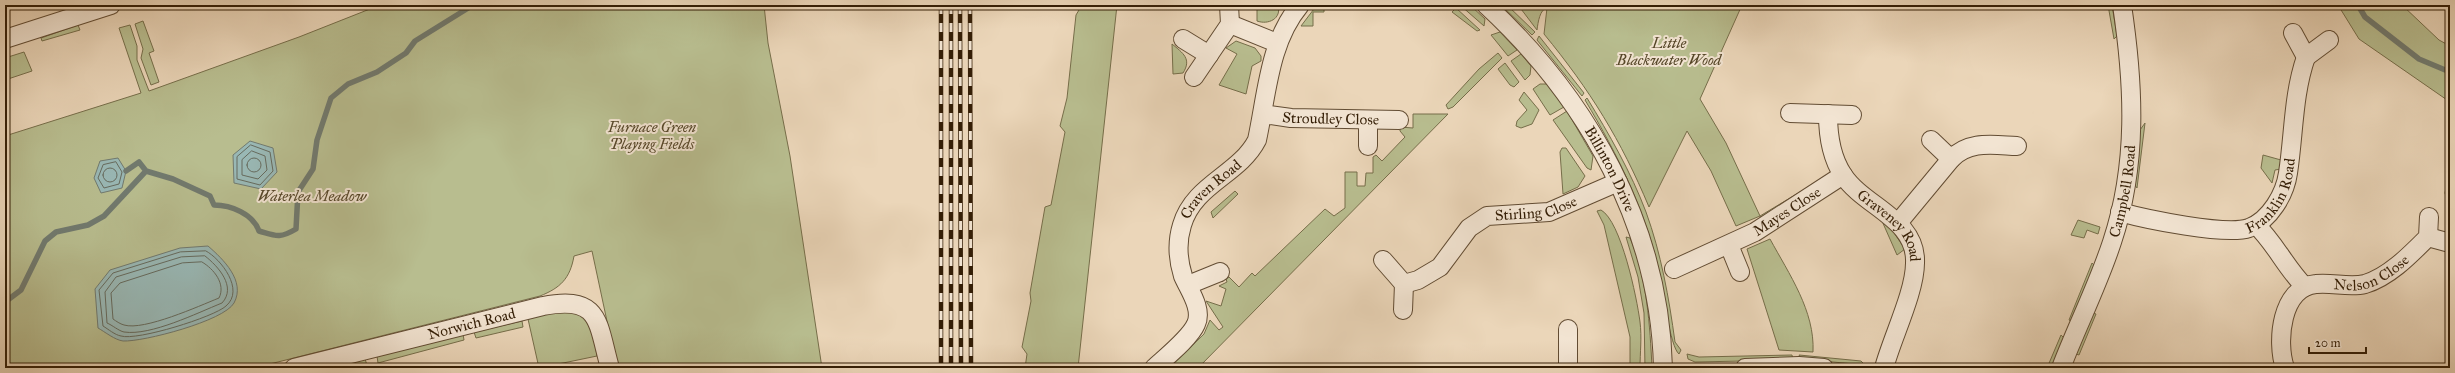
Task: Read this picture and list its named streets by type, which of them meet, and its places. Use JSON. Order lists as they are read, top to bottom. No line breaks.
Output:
{"streets":{"street":["Stroudley Close","Billinton Drive","Craven Road","Campbell Road","Franklin Road","Stirling Close","Mayes Close","Graveney Road","Nelson Close","Norwich Road"]},"crossings":[["Stroudley Close","Craven Road"],["Billinton Drive","Stirling Close"],["Campbell Road","Franklin Road"],["Mayes Close","Graveney Road"]],"parks":["Little Blackwater Wood","Furnace Green Playing Fields","Waterlea Meadow"],"scale_bar":"20 m"}
